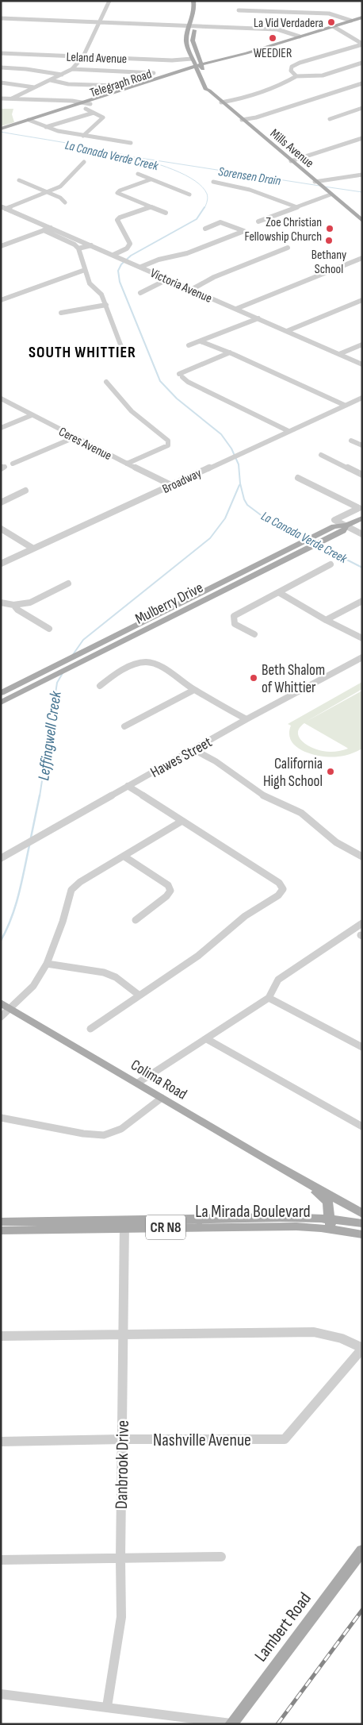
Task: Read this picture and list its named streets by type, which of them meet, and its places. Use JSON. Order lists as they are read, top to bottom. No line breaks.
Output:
{"streets":{"main road":["Telegraph Road","Mills Avenue","Mulberry Drive","Colima Road","La Mirada Boulevard","CR N8","Lambert Road"],"street":["Leland Avenue","Victoria Avenue","Ceres Avenue","Broadway","Hawes Street","Nashville Avenue","Danbrook Drive"]},"crossings":[["Leland Avenue","Mills Avenue"],["Telegraph Road","Mills Avenue"],["Ceres Avenue","Broadway"],["La Mirada Boulevard","Danbrook Drive"],["Nashville Avenue","Danbrook Drive"]],"districts":["SOUTH WHITTIER"],"water":["La Canada Verde Creek","Sorensen Drain","Leffingwell Creek"],"places":["La Vid Verdadera","WEEDIER","Zoe Christian Fellowship Church","Bethany School","Beth Shalom of Whittier","California High School"]}
